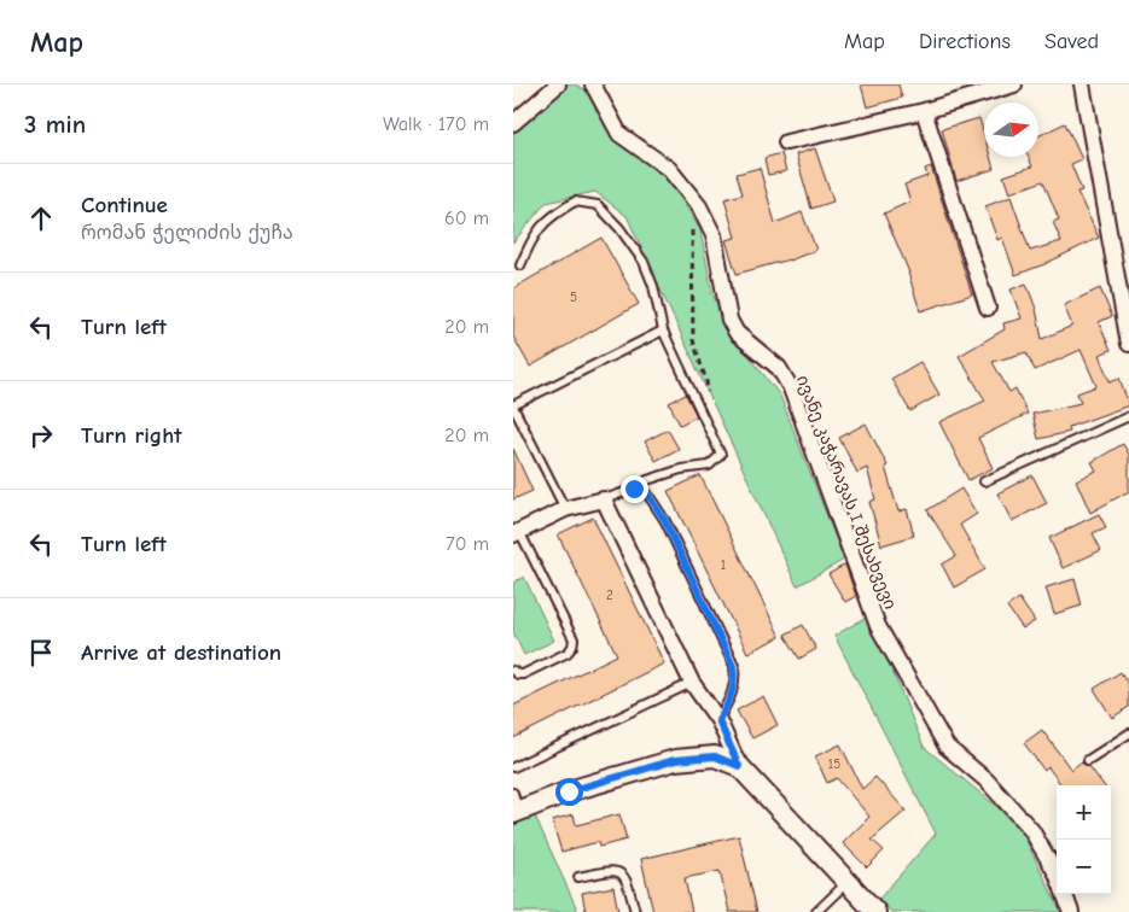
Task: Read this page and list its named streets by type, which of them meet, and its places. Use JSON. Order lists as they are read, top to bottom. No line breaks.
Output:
{"streets":{"street":["ივანე კაჭარავას I შესახვევი"]},"house_numbers":["5","1","2","15"],"north":"right","page":{"header":"Map","nav":["Map","Directions","Saved"],"heading":["3 min","Walk · 170 m"],"list":[["Continue","რომან ჭელიძის ქუჩა","60 m"],["Turn left","20 m"],["Turn right","20 m"],["Turn left","70 m"],"Arrive at destination"],"map_buttons":["+","−"]}}
